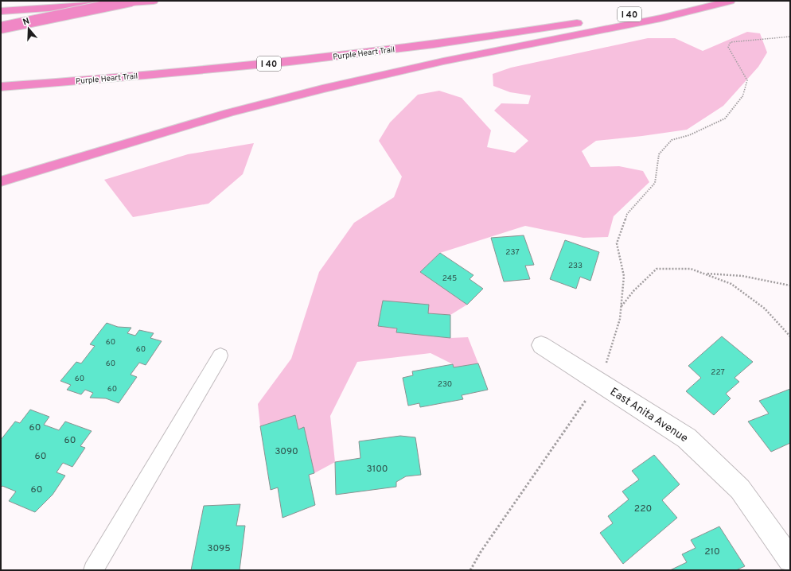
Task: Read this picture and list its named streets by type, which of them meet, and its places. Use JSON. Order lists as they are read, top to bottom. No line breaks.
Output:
{"streets":{"highway":["I 40","Purple Heart Trail"],"street":["East Anita Avenue"]},"house_numbers":["237","233","245","60","60","60","227","60","230","60","60","60","3090","60","3100","60","220","3095","210"],"north":"top"}
